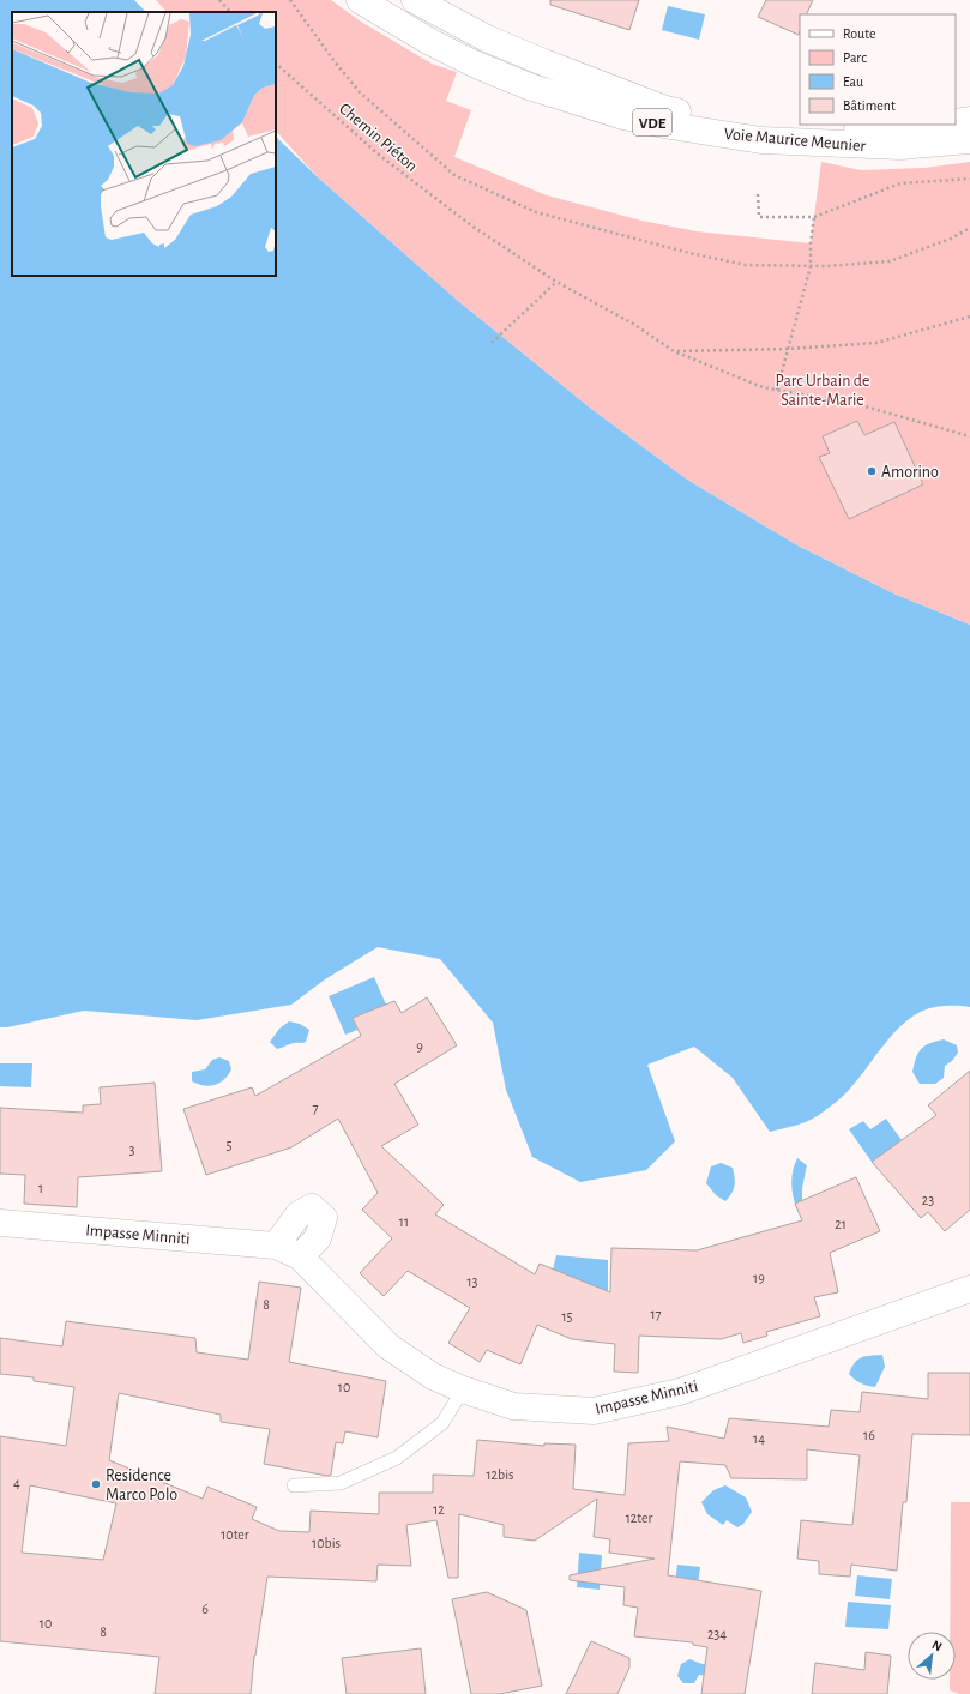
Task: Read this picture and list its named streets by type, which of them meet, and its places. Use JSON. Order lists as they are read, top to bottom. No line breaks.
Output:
{"streets":{"main road":["VDE","Voie Maurice Meunier","Impasse Minniti"],"path":["Chemin Piéton"]},"parks":["Parc Urbain de Sainte-Marie"],"places":["Amorino","Residence Marco Polo"],"house_numbers":["9","7","5","3","1","23","11","21","19","13","8","17","15","10","16","14","12bis","4","12","12ter","10ter","10bis","6","10","8","234"],"legend":["Route","Parc","Eau","Bâtiment"],"north":"top right"}
